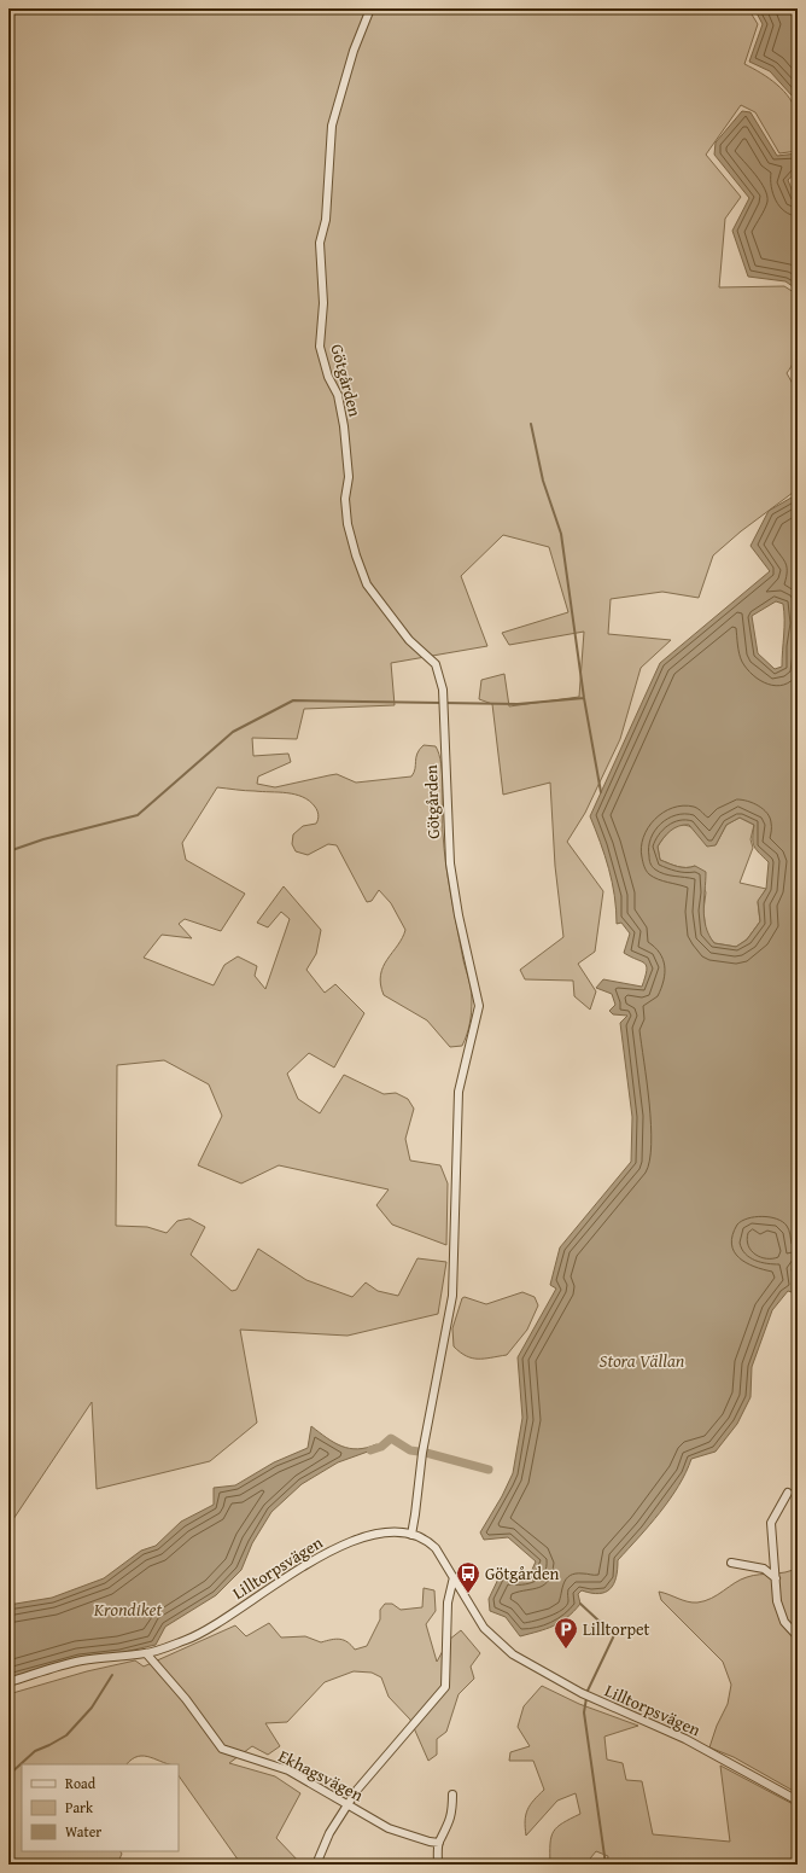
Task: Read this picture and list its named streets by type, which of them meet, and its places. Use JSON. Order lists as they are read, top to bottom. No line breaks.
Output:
{"streets":{"street":["Götgården","Lilltorpsvägen","Ekhagsvägen"]},"crossings":[["Götgården","Lilltorpsvägen"],["Lilltorpsvägen","Ekhagsvägen"]],"water":["Stora Vällan","Krondiket"],"places":{"bus stop":["Götgården"],"parking":["Lilltorpet"]},"legend":["Road","Park","Water"]}
